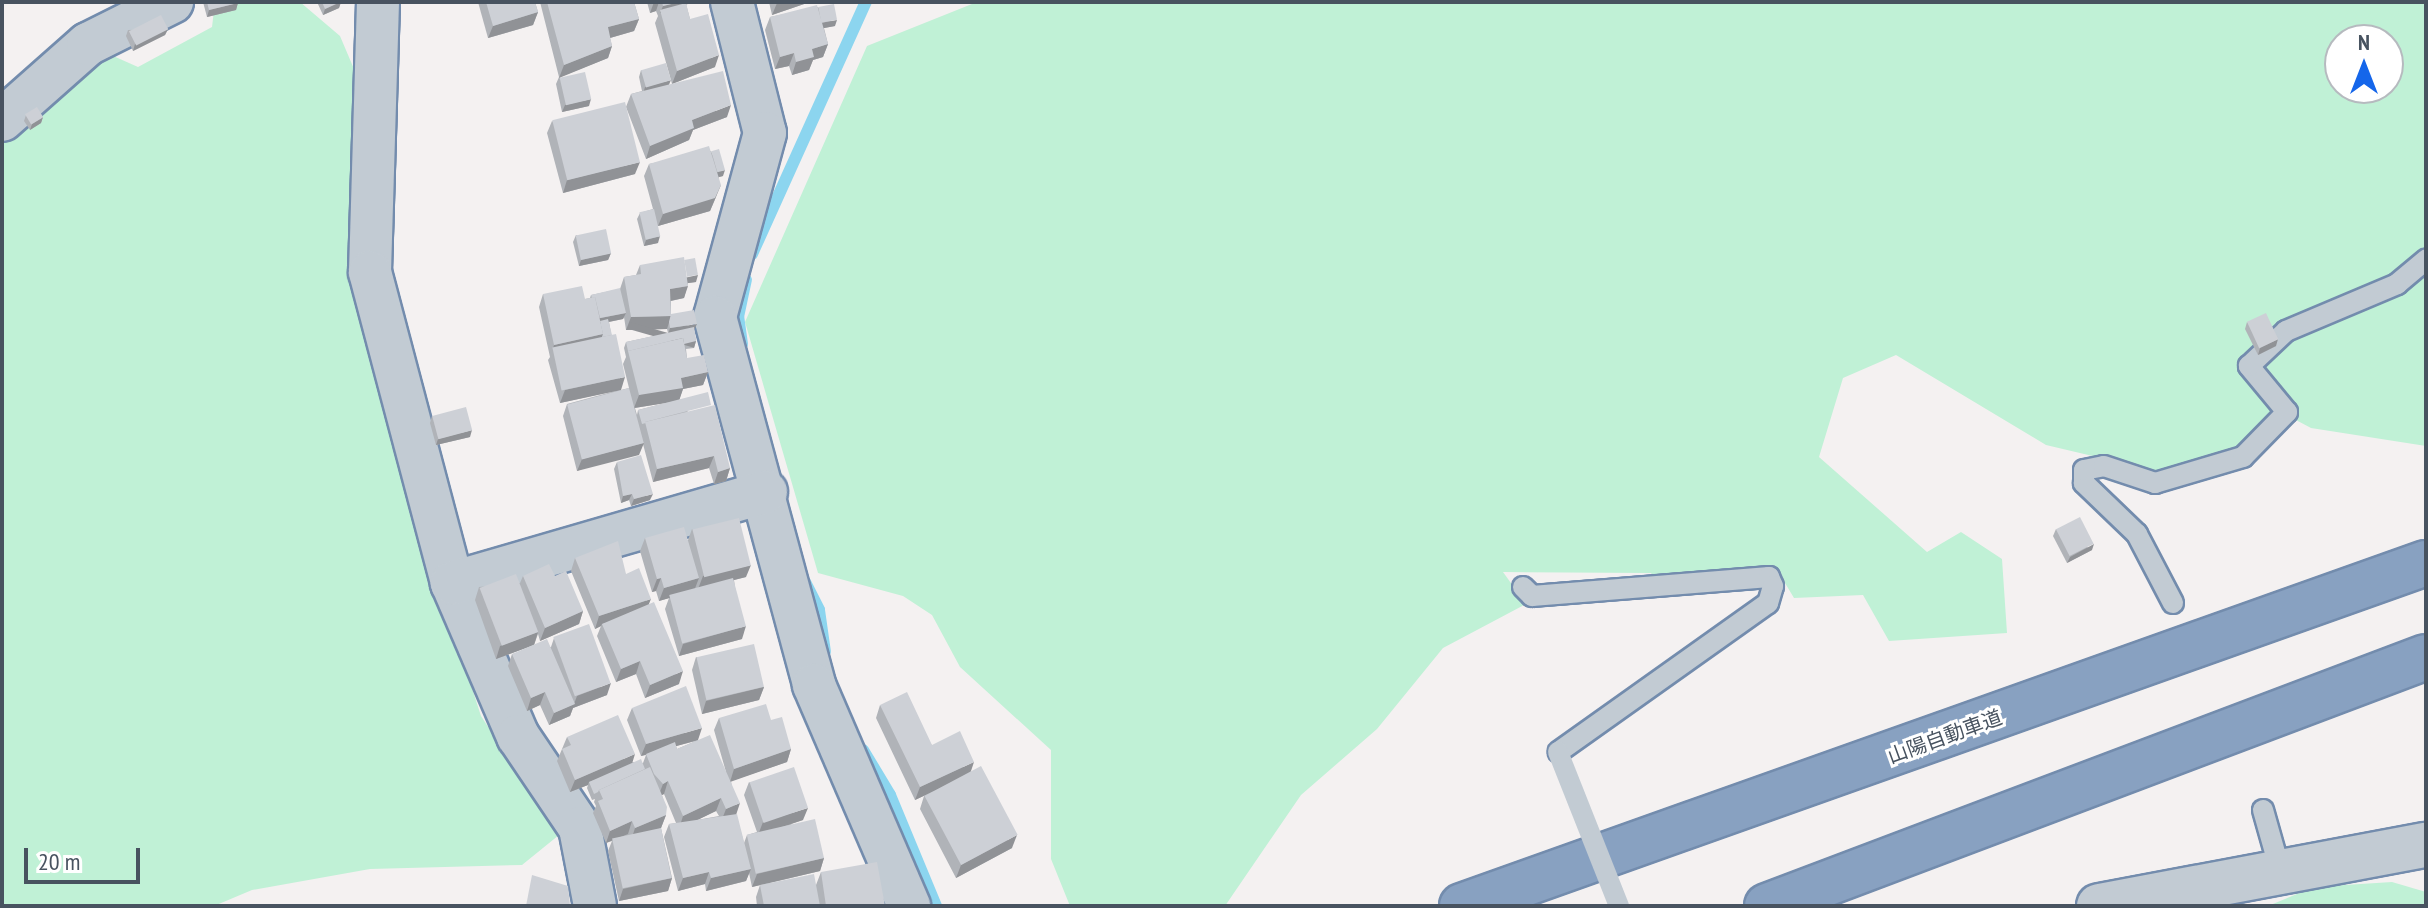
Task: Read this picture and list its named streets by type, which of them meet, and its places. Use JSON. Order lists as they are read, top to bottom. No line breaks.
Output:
{"streets":{"highway":["山陽自動車道"]},"scale_bar":"20 m","north":"top"}
